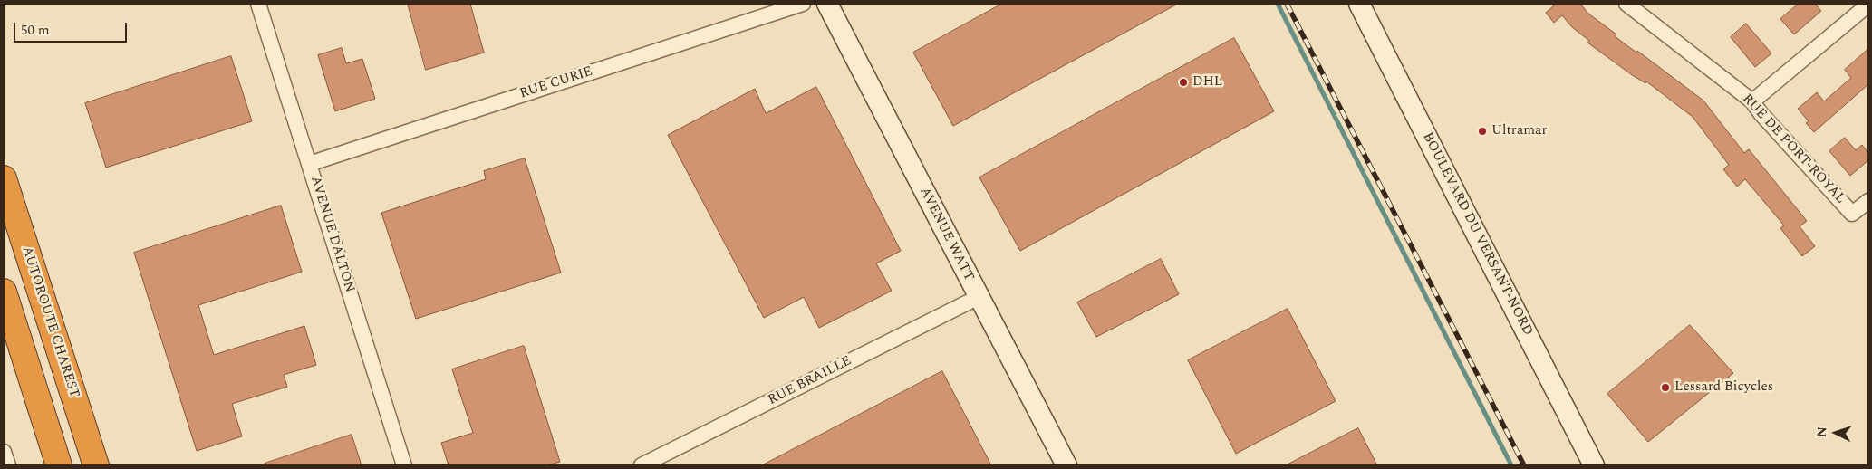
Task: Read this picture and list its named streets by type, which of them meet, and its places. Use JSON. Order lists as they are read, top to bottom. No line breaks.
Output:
{"streets":{"highway":["AUTOROUTE CHAREST"],"street":["RUE CURIE","RUE DE PORT-ROYAL","AVENUE DALTON","AVENUE WATT","BOULEVARD DU VERSANT-NORD","RUE BRAILLE"]},"crossings":[["RUE CURIE","AVENUE DALTON"],["AVENUE WATT","RUE BRAILLE"]],"places":["DHL","Ultramar","Lessard Bicycles"],"scale_bar":"50 m","north":"left"}
